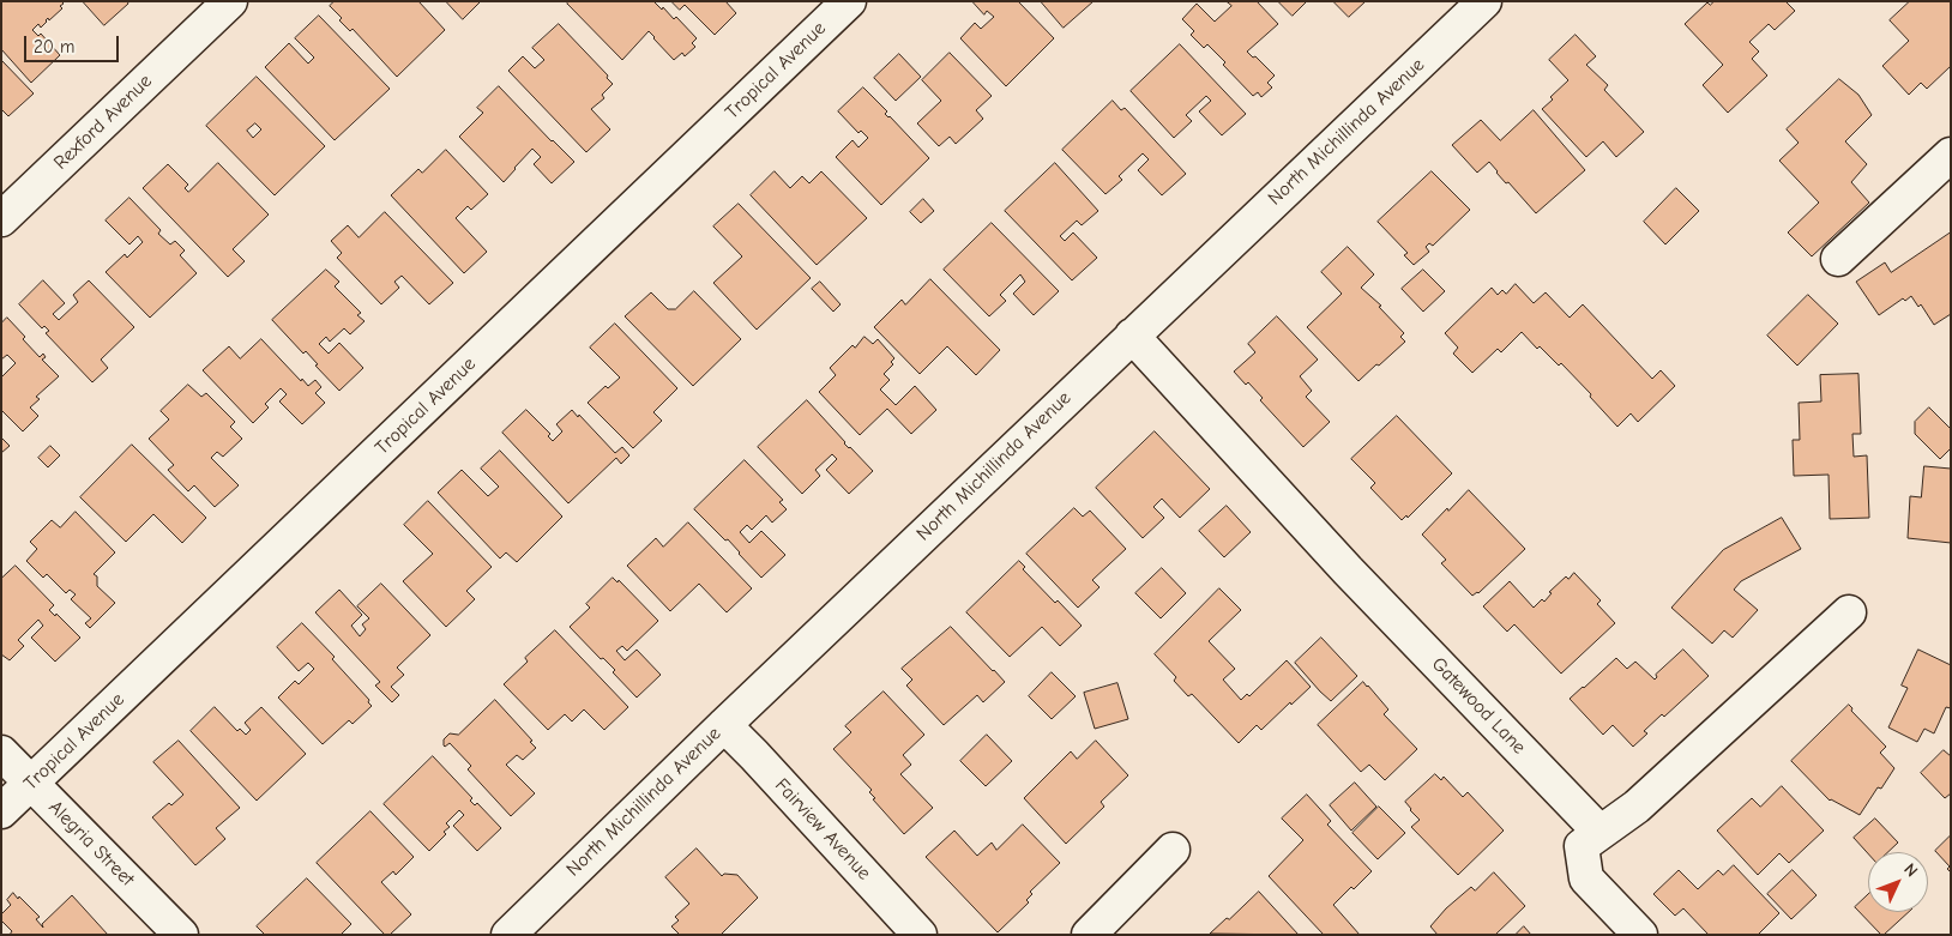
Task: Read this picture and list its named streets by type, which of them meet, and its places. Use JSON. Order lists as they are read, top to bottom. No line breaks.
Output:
{"streets":{"street":["Tropical Avenue","Rexford Avenue","North Michillinda Avenue","Gatewood Lane","Fairview Avenue","Alegria Street"]},"crossings":[["Tropical Avenue","Alegria Street"],["North Michillinda Avenue","Gatewood Lane"],["North Michillinda Avenue","Fairview Avenue"]],"scale_bar":"20 m","north":"top right"}
